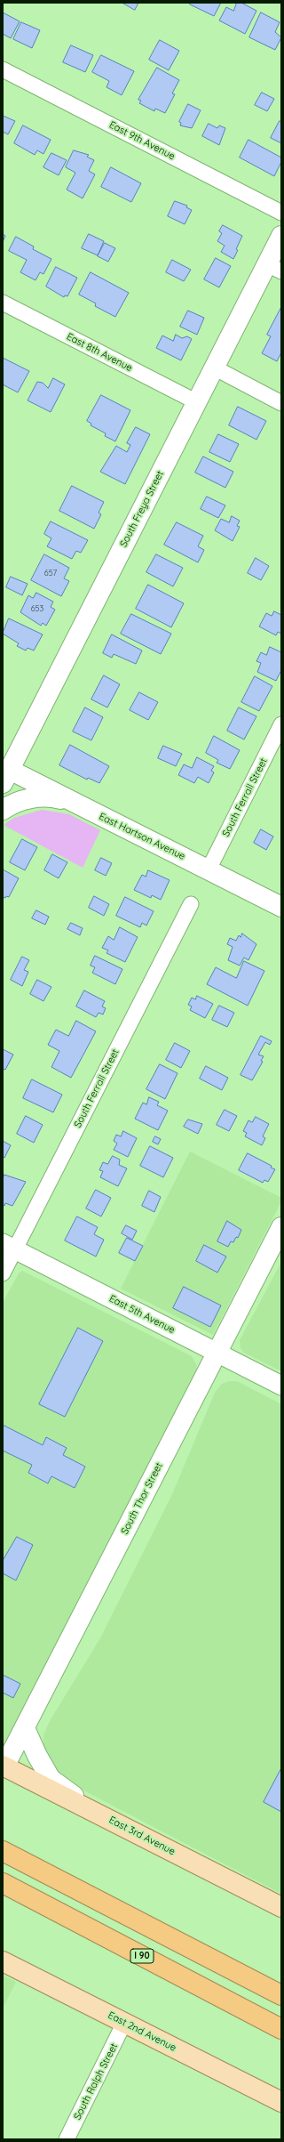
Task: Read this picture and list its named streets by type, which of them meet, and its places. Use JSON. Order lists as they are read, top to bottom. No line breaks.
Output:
{"streets":{"highway":["I 90"],"main road":["South Freya Street","East Hartson Avenue","South Thor Street","East 3rd Avenue","East 2nd Avenue"],"street":["East 9th Avenue","East 8th Avenue","South Ferrall Street","East 5th Avenue","South Ralph Street"]},"crossings":[["East 8th Avenue","South Freya Street"],["South Freya Street","East Hartson Avenue"],["South Ferrall Street","East Hartson Avenue"],["South Ferrall Street","East 5th Avenue"],["East 5th Avenue","South Thor Street"],["South Thor Street","East 3rd Avenue"],["East 2nd Avenue","South Ralph Street"]],"house_numbers":["657","653"]}
